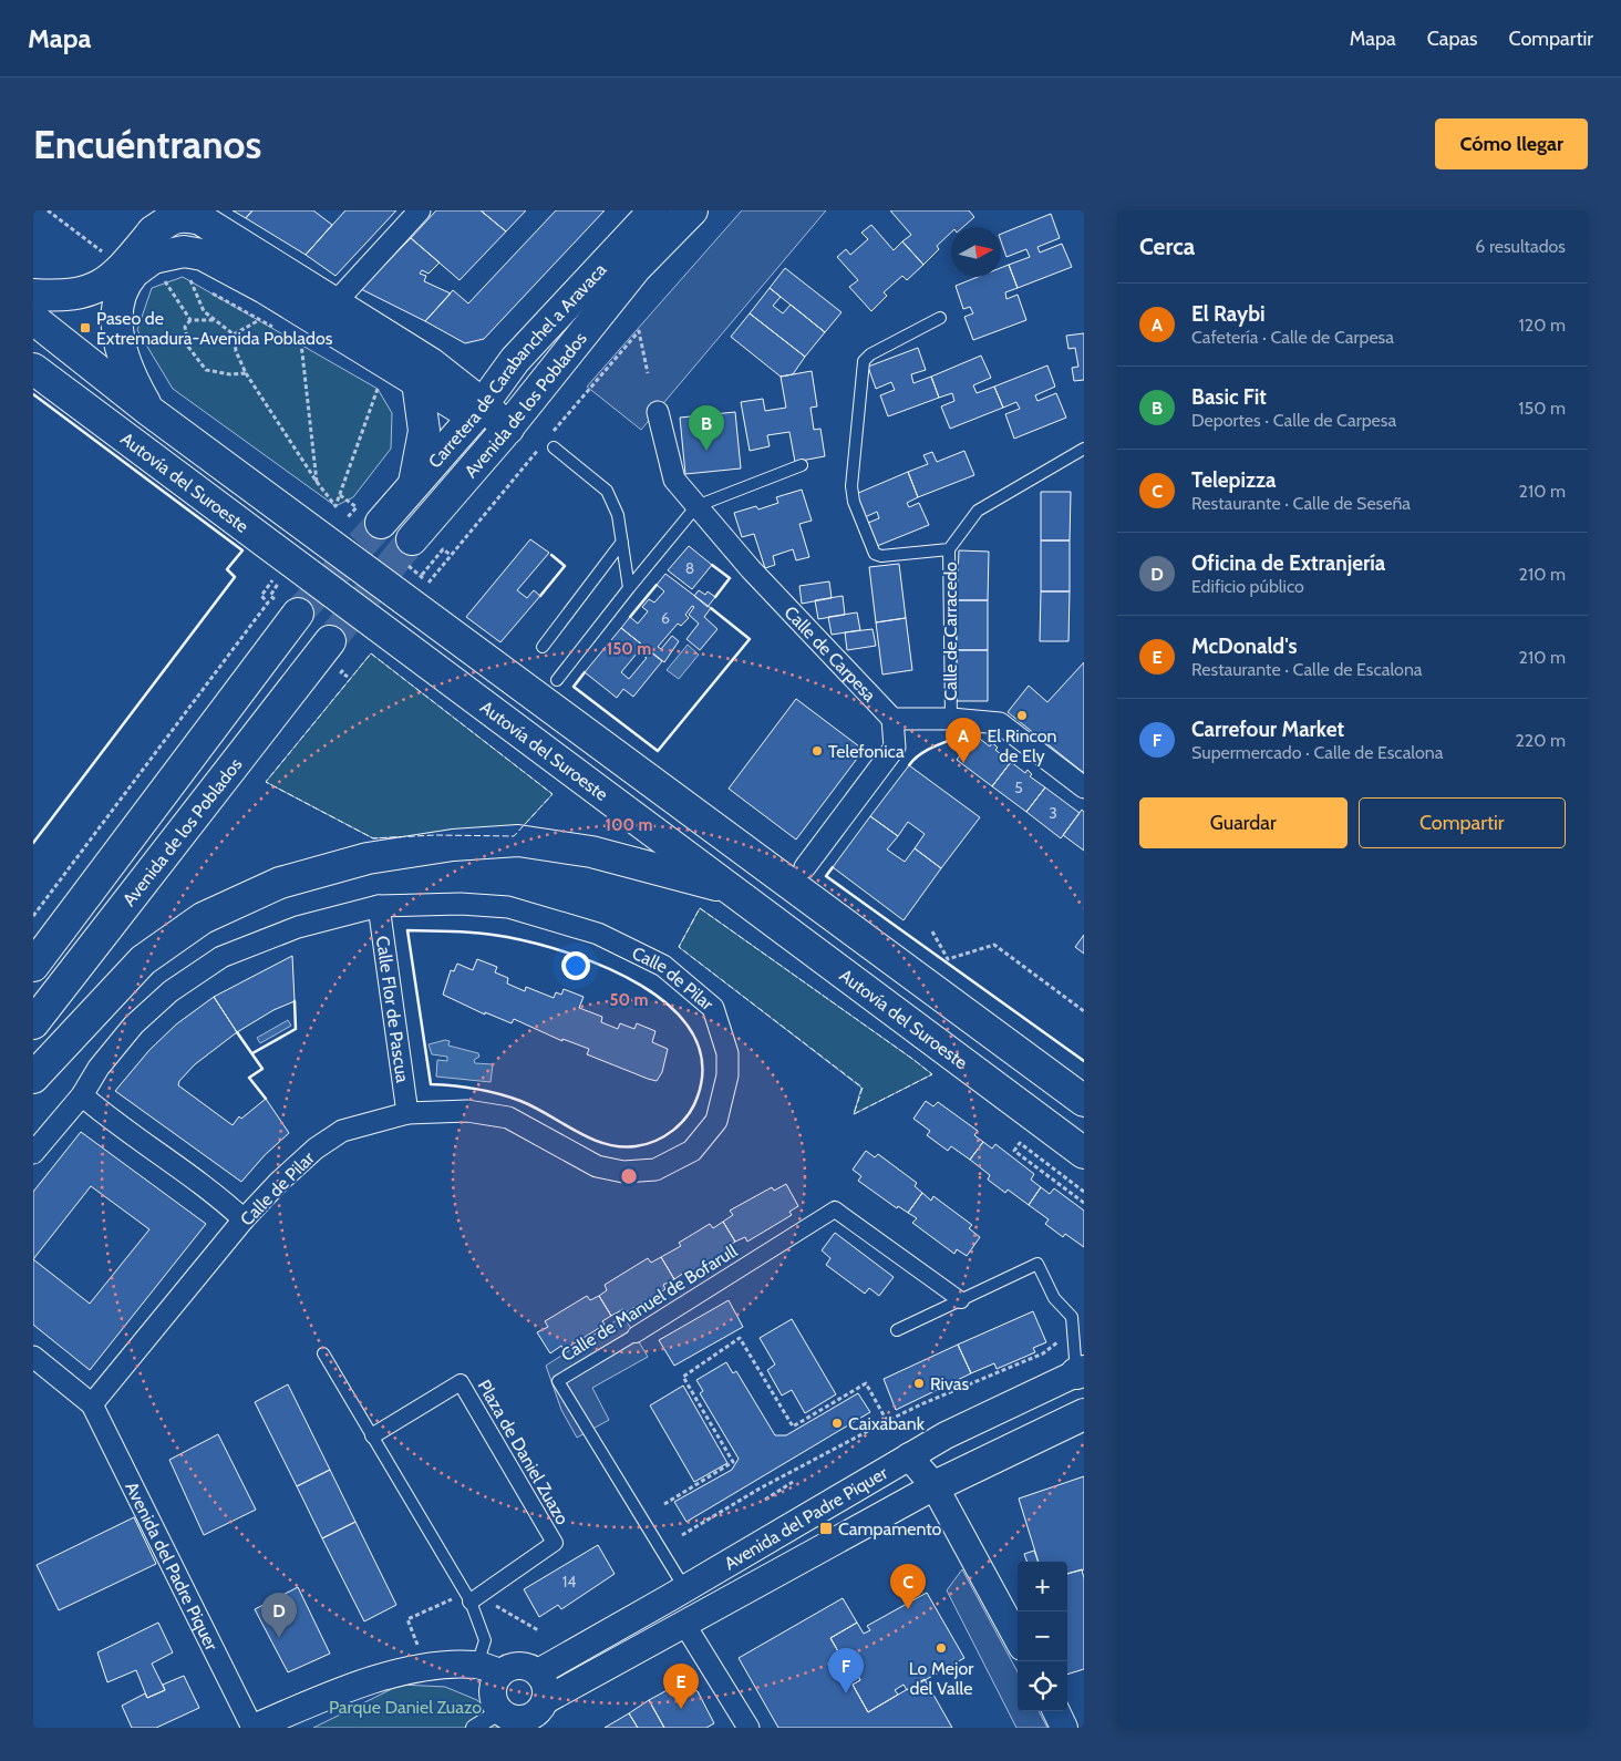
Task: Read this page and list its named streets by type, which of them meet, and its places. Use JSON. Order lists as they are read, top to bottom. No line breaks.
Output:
{"streets":{"main road":["Carretera de Carabanchel a Aravaca","Avenida de los Poblados","Autovía del Suroeste"],"street":["Calle de Carpesa","Calle de Pilar","Calle Flor de Pascua","Calle de Manuel de Bofarull","Plaza de Daniel Zuazo","Avenida del Padre Piquer"],"lane":["Calle de Carracedo"]},"crossings":[["Carretera de Carabanchel a Aravaca","Avenida de los Poblados"],["Calle de Pilar","Calle Flor de Pascua"],["Calle de Pilar","Avenida del Padre Piquer"],["Calle de Manuel de Bofarull","Avenida del Padre Piquer"]],"parks":["Parque Daniel Zuazo"],"places":{"transit":["Paseo de Extremadura-Avenida Poblados","Campamento"],"other":["El Rincon de Ely","Telefonica","Rivas","Caixabank","Lo Mejor del Valle"]},"house_numbers":["8","6","5","3","14"],"north":"right","page":{"header":"Mapa","nav":["Mapa","Capas","Compartir"],"buttons":["Cómo llegar",["Guardar","Compartir"]],"title":"Encuéntranos","heading":["Cerca","6 resultados"],"list":[{"mark":"A","name":"El Raybi","note":"Cafetería · Calle de Carpesa","value":"120 m"},{"mark":"B","name":"Basic Fit","note":"Deportes · Calle de Carpesa","value":"150 m"},{"mark":"C","name":"Telepizza","note":"Restaurante · Calle de Seseña","value":"210 m"},{"mark":"D","name":"Oficina de Extranjería","note":"Edificio público","value":"210 m"},{"mark":"E","name":"McDonald's","note":"Restaurante · Calle de Escalona","value":"210 m"},{"mark":"F","name":"Carrefour Market","note":"Supermercado · Calle de Escalona","value":"220 m"}],"pins":["B","A","C","D","F","E"],"map_buttons":["+","−"]},"rings":["150 m","100 m","50 m"]}
